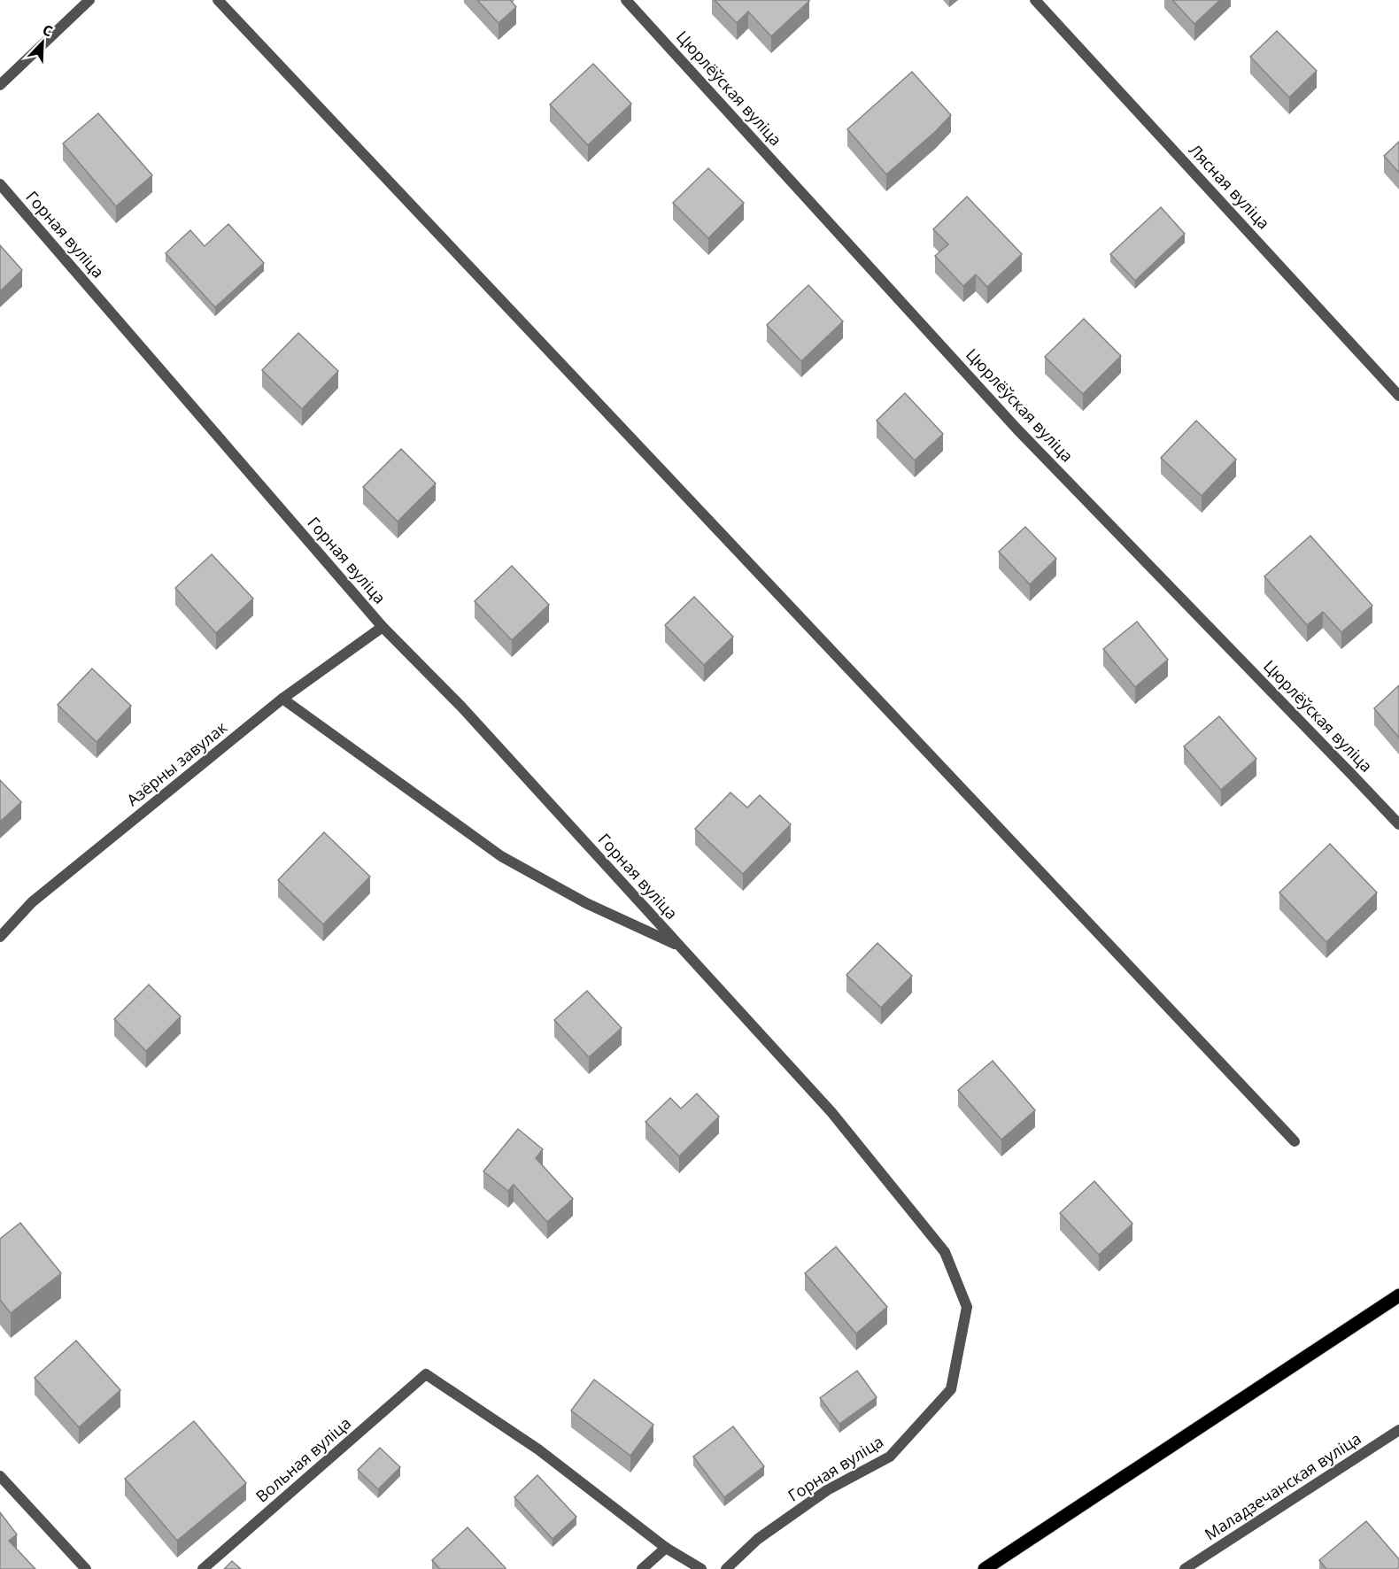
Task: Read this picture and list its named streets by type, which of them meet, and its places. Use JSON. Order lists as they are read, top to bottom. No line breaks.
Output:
{"streets":{"street":["Цюрлёўская вуліца","Лясная вуліца","Горная вуліца","Азёрны завулак","Вольная вуліца","Маладзечанская вуліца"]},"crossings":[["Горная вуліца","Азёрны завулак"]],"north":"top right"}
